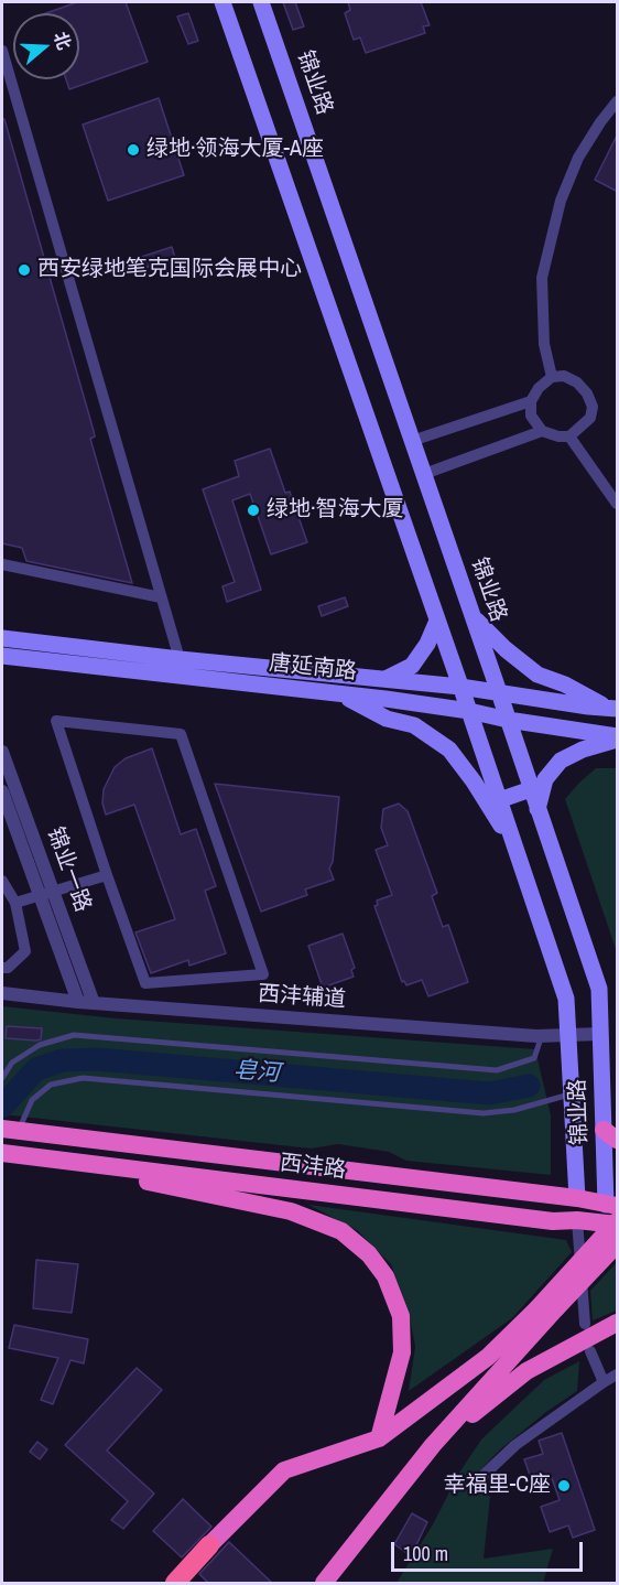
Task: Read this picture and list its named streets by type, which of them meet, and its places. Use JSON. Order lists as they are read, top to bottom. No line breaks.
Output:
{"streets":{"highway":["西沣路"],"main road":["锦业路","唐延南路"],"street":["锦业一路","西沣辅道"]},"crossings":[["锦业路","唐延南路"],["锦业路","西沣辅道"],["锦业路","西沣路"],["锦业一路","西沣辅道"]],"water":["皂河"],"places":["绿地·领海大厦-A座","西安绿地笔克国际会展中心","绿地·智海大厦","幸福里-C座"],"scale_bar":"100 m","north":"right"}
